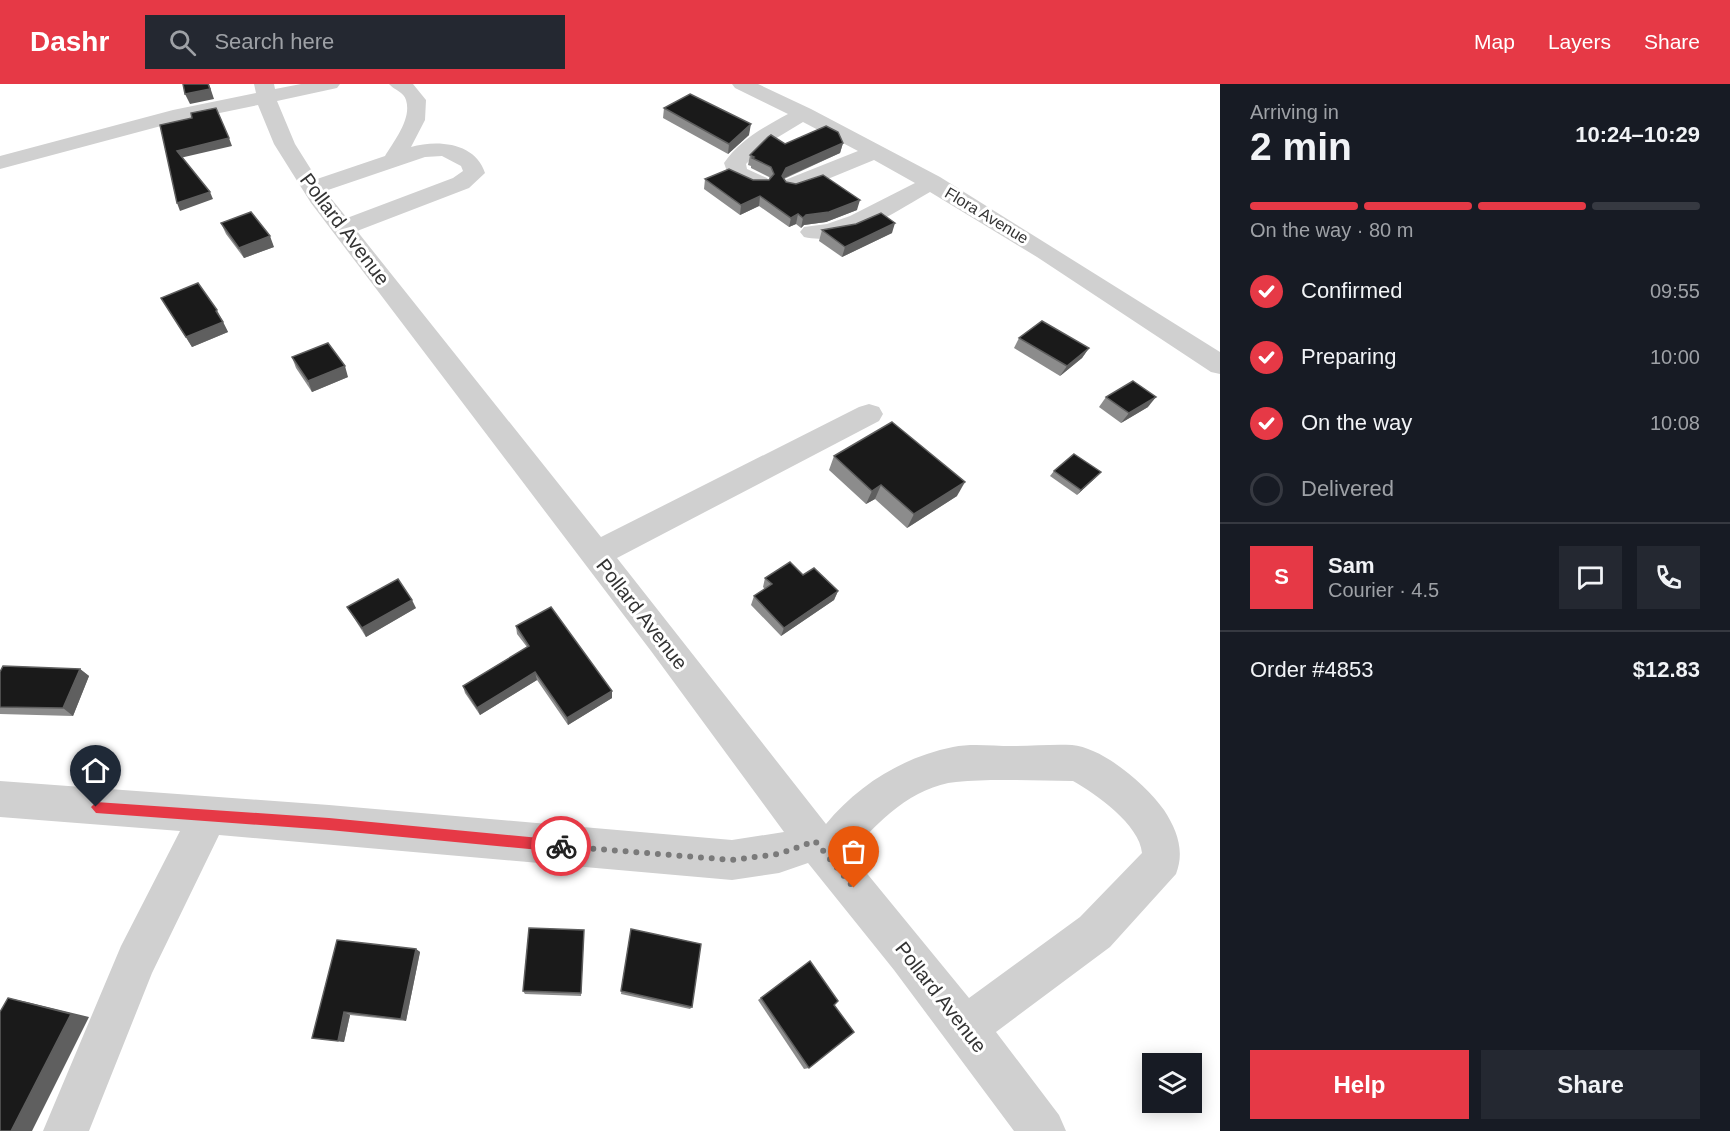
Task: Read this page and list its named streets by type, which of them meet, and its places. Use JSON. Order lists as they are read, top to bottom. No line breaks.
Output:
{"streets":{"street":["Flora Avenue","Pollard Avenue"]},"page":{"header":"Dashr","search":"Search here","nav":["Map","Layers","Share"],"heading":["2 min","Arriving in","10:24–10:29"],"panel":["Sam","Courier · 4.5","Order #4853","$12.83"],"bar":"On the way · 80 m","list":[["Confirmed","09:55"],["Preparing","10:00"],["On the way","10:08"],"Delivered"],"round":"S","buttons":["Help","Share"]}}
